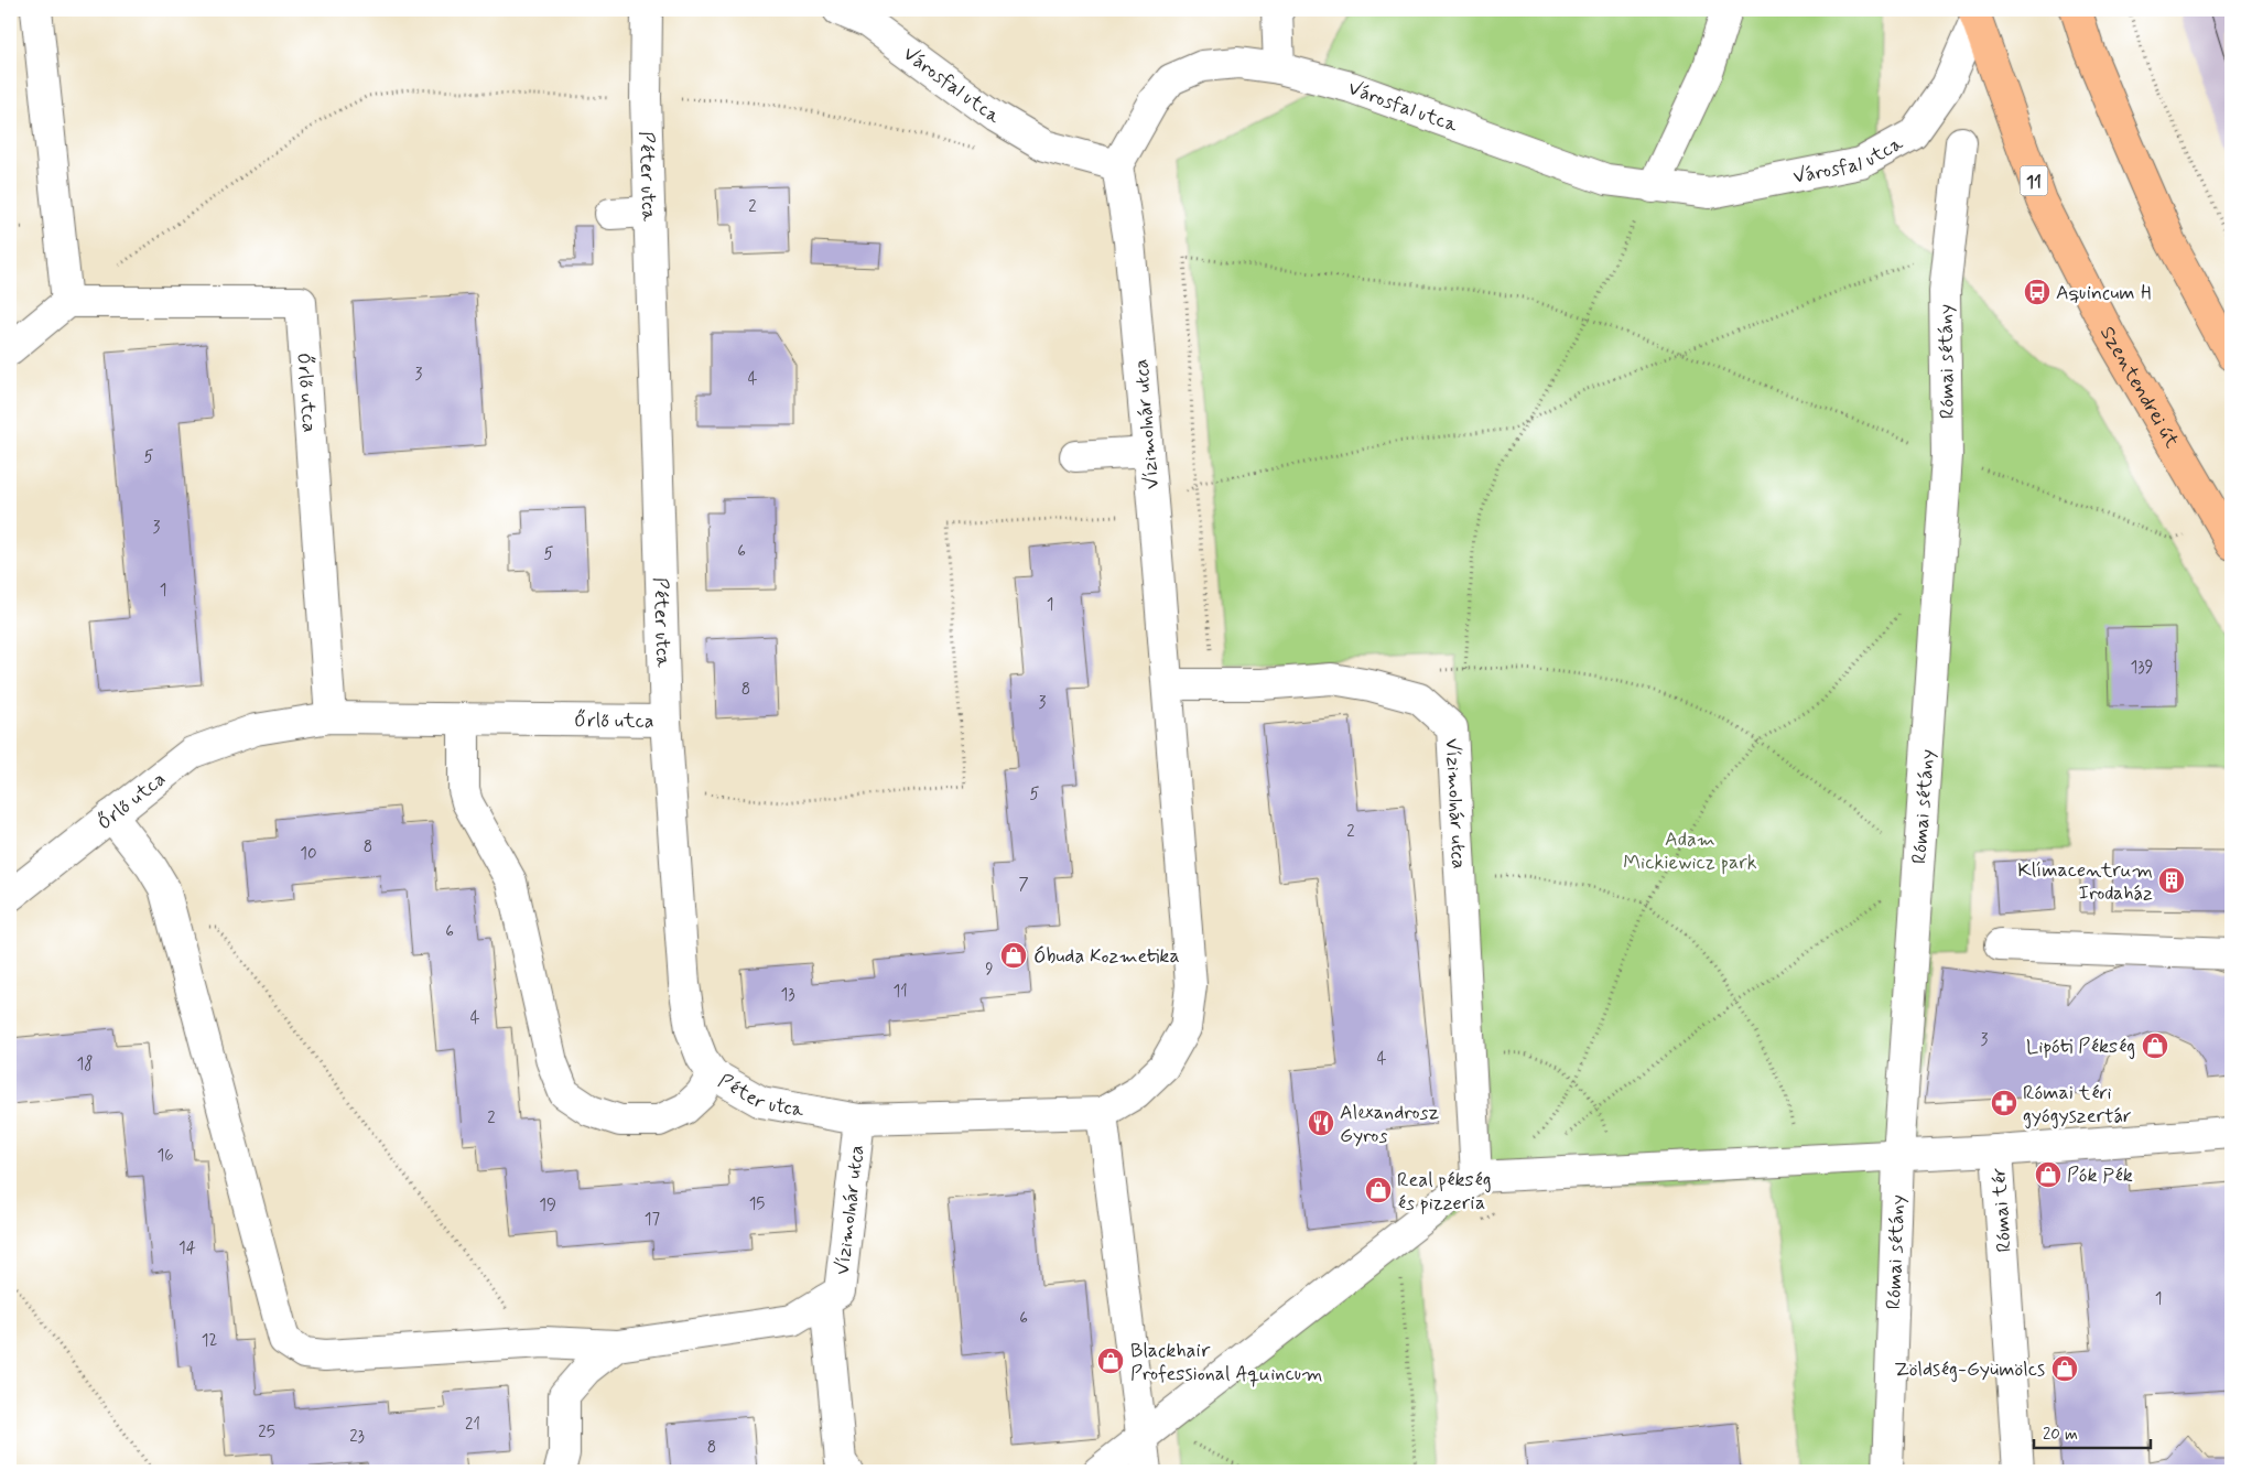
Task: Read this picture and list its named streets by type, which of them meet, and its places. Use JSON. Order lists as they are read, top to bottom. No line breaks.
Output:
{"streets":{"main road":["11","Szentendrei út"],"street":["Városfal utca","Péter utca","Római sétány","Őrlő utca","Vízimolnár utca","Római tér"]},"crossings":[["Városfal utca","Szentendrei út"],["Városfal utca","Vízimolnár utca"],["Péter utca","Őrlő utca"],["Péter utca","Vízimolnár utca"]],"parks":["Adam Mickiewicz park"],"places":{"bus stop":["Aquincum H"],"building":["Klímacentrum Irodaház"],"shop":["Óbuda Kozmetika","Lipóti Pékség","Pók Pék","Real pékség és pizzeria","Blackhair Professional Aquincum","Zöldség-Gyümölcs"],"pharmacy":["Római téri gyógyszertár"],"restaurant":["Alexandrosz Gyros"]},"house_numbers":["2","3","4","5","3","6","5","1","1","139","8","3","5","2","8","10","7","6","9","11","13","4","3","4","18","2","16","15","19","17","14","1","6","12","21","25","23","8"],"scale_bar":"20 m"}
